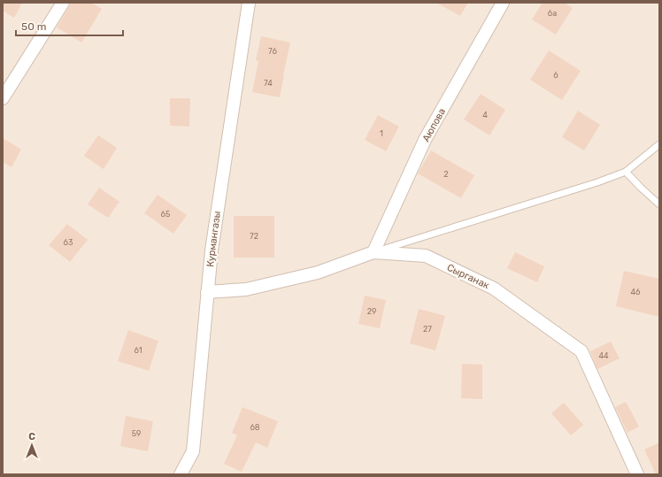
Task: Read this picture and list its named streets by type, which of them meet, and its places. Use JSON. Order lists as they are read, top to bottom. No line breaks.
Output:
{"streets":{"street":["Аюпова","Курмангазы","Сырганак"]},"crossings":[["Аюпова","Сырганак"],["Курмангазы","Сырганак"]],"house_numbers":["6а","76","6","74","4","1","2","65","72","63","46","29","27","61","44","68","59"],"scale_bar":"50 m","north":"top"}
